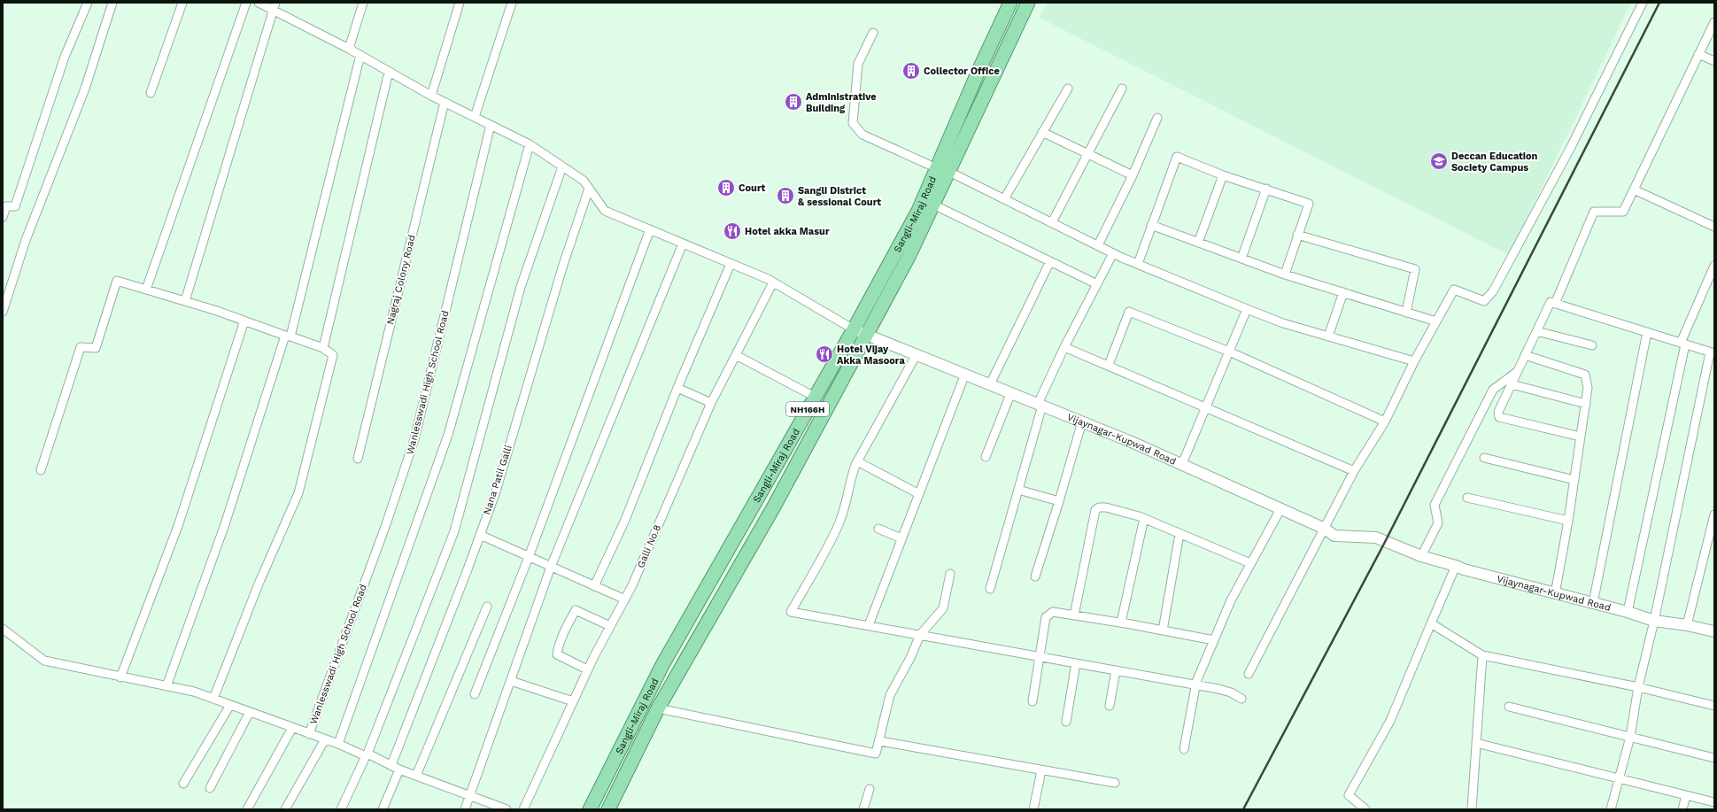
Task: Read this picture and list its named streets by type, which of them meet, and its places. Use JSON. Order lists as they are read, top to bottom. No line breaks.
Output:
{"streets":{"highway":["Sangli-Miraj Road","NH166H"],"street":["Nagraj Colony Road","Wanlesswadi High School Road","Vijaynagar-Kupwad Road","Nana Patil Galli","Galli No.8"]},"crossings":[["Sangli-Miraj Road","Vijaynagar-Kupwad Road"]],"places":{"building":["Collector Office","Administrative Building","Court","Sangli District & sessional Court"],"school or university":["Deccan Education Society Campus"],"restaurant":["Hotel akka Masur","Hotel Vijay Akka Masoora"]}}
